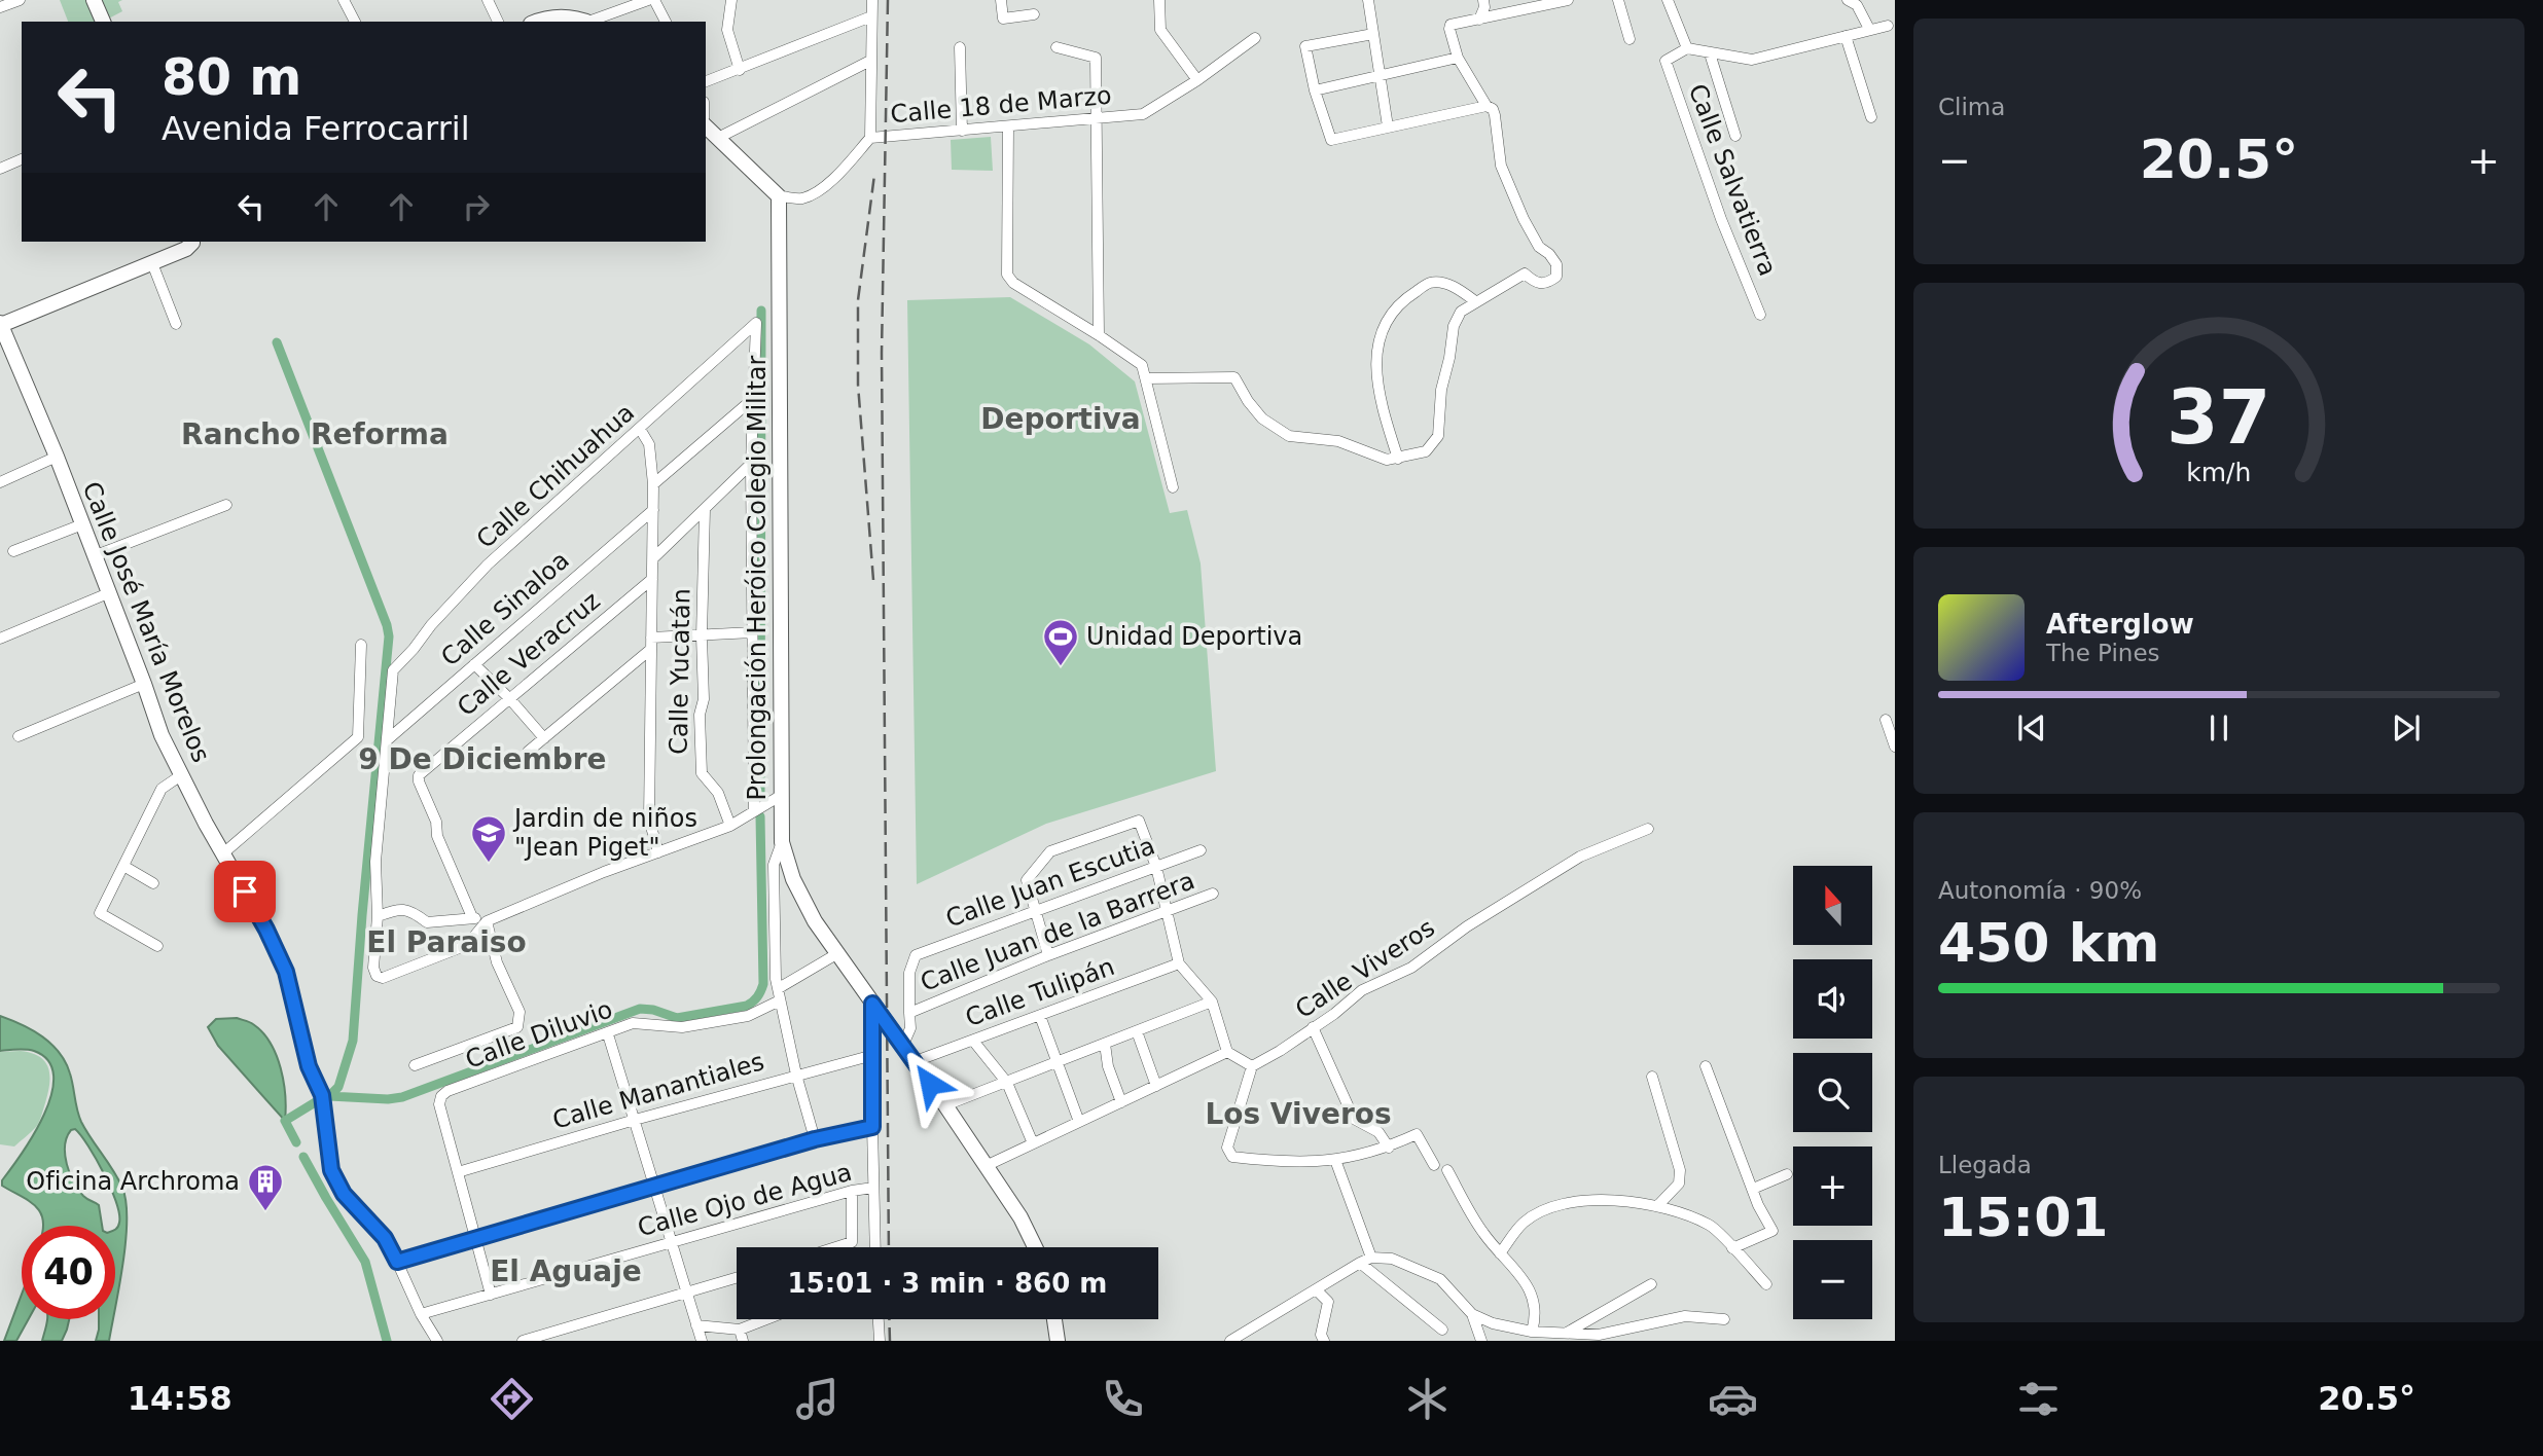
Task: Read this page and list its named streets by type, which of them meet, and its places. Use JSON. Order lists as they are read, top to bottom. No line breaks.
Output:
{"streets":{"street":["Calle 18 de Marzo","Calle Salvatierra","Calle Chihuahua","Prolongación Heróico Colegio Militar","Calle Sinaloa","Calle José María Morelos","Calle Veracruz","Calle Yucatán","Calle Juan Escutia","Calle Juan de la Barrera","Calle Viveros","Calle Tulipán","Calle Diluvio","Calle Manantiales","Calle Ojo de Agua"]},"crossings":[["Calle 18 de Marzo","Prolongación Heróico Colegio Militar"],["Calle Chihuahua","Calle Sinaloa"],["Prolongación Heróico Colegio Militar","Calle Juan de la Barrera"],["Prolongación Heróico Colegio Militar","Calle Tulipán"],["Calle Juan Escutia","Calle Juan de la Barrera"],["Calle Diluvio","Calle Manantiales"]],"districts":["Deportiva","Rancho Reforma","9 De Diciembre","El Paraiso","Los Viveros","El Aguaje"],"places":{"sports":["Unidad Deportiva"],"school or university":["Jardin de niños \"Jean Piget\""],"building":["Oficina Archroma"]},"north":"top","page":{"tile":["Clima",["Autonomía · 90%","450 km"],["Llegada","15:01"]],"turn":["80 m","Avenida Ferrocarril"],"heat":["−","20.5°","+"],"song":["Afterglow","The Pines"],"map_buttons":["+","−"],"limit":"40","trip":"15:01 · 3 min · 860 m","tabs":["14:58","20.5°"],"gauge":["37","km/h"]}}
